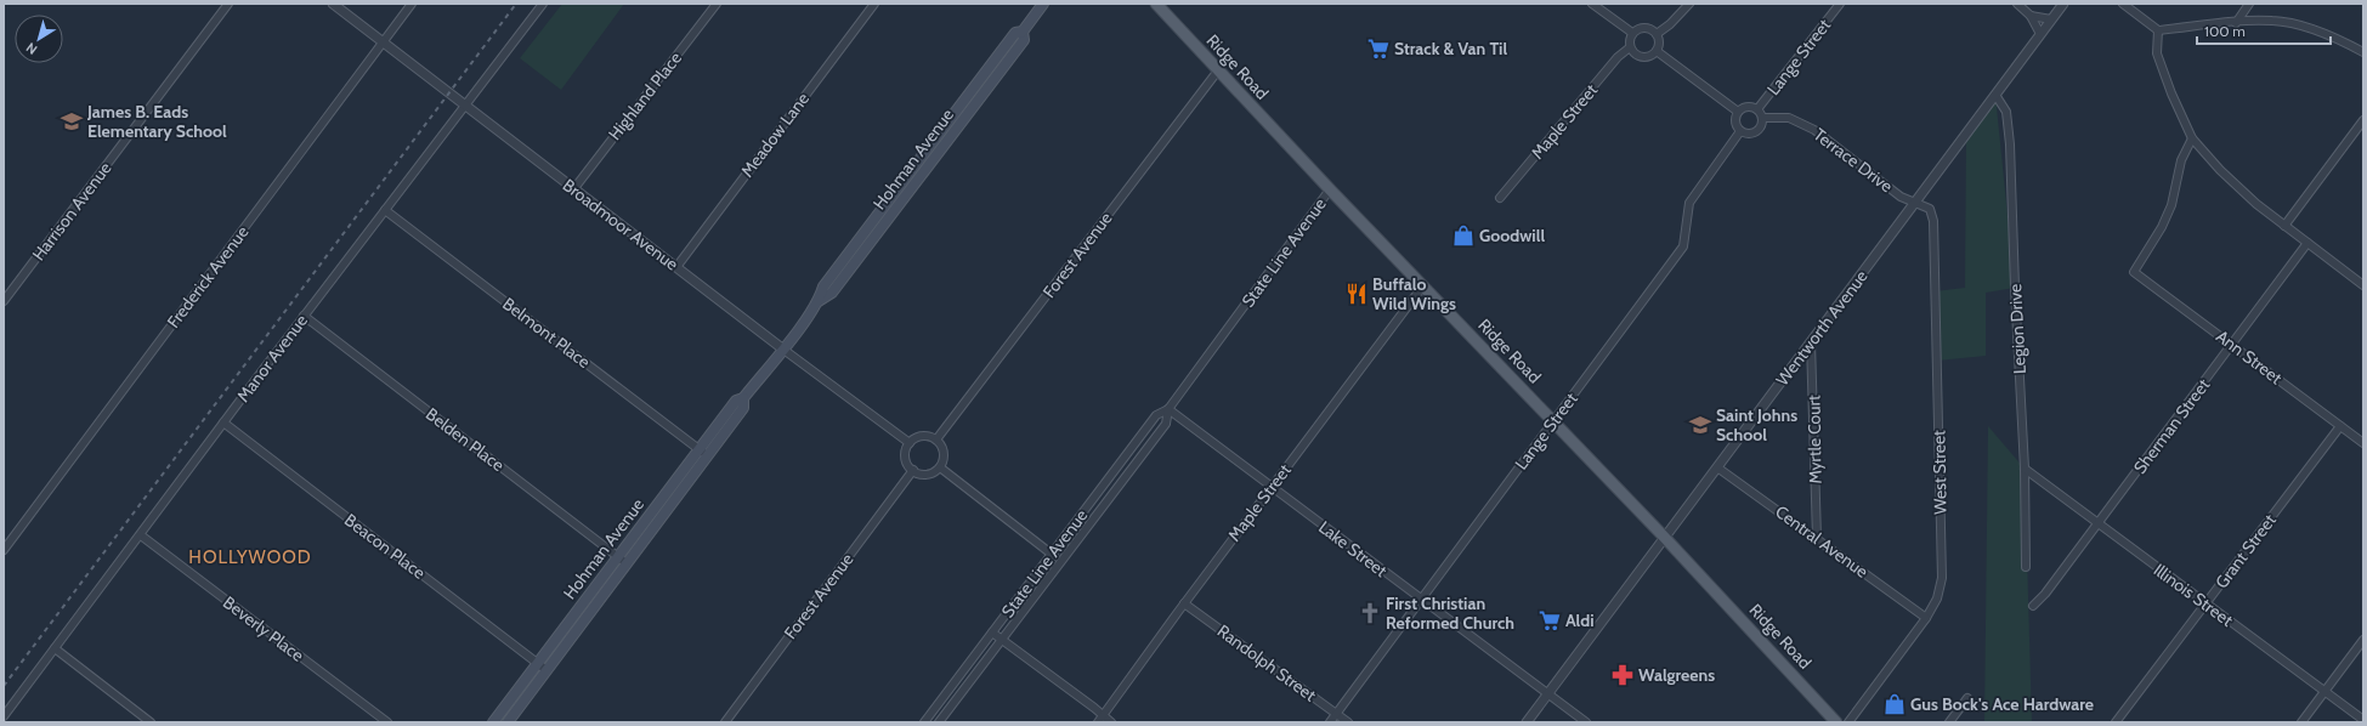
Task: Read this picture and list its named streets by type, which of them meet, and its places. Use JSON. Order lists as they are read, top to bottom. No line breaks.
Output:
{"streets":{"main road":["Ridge Road","Hohman Avenue"],"street":["Lange Street","Highland Place","Maple Street","Meadow Lane","Terrace Drive","Harrison Avenue","Broadmoor Avenue","State Line Avenue","Forest Avenue","Frederick Avenue","Wentworth Avenue","Legion Drive","Belmont Place","Ann Street","Manor Avenue","Sherman Street","Belden Place","Myrtle Court","West Street","Central Avenue","Beacon Place","Lake Street","Grant Street","Illinois Street","Beverly Place","Randolph Street"]},"crossings":[["Lange Street","Ridge Road"],["Lange Street","Terrace Drive"],["Lange Street","Lake Street"],["Lange Street","Randolph Street"],["Ridge Road","Maple Street"],["Ridge Road","State Line Avenue"],["Ridge Road","Forest Avenue"],["Ridge Road","Wentworth Avenue"],["Highland Place","Broadmoor Avenue"],["Maple Street","Lake Street"],["Maple Street","Randolph Street"],["Meadow Lane","Broadmoor Avenue"],["Hohman Avenue","Broadmoor Avenue"],["Hohman Avenue","Belmont Place"],["Hohman Avenue","Belden Place"],["Hohman Avenue","Beacon Place"],["Terrace Drive","Wentworth Avenue"],["Terrace Drive","West Street"],["Broadmoor Avenue","Forest Avenue"],["Broadmoor Avenue","Frederick Avenue"],["Broadmoor Avenue","Manor Avenue"],["State Line Avenue","Lake Street"],["Wentworth Avenue","Legion Drive"],["Wentworth Avenue","Myrtle Court"],["Wentworth Avenue","West Street"],["Wentworth Avenue","Central Avenue"],["Wentworth Avenue","Lake Street"],["Legion Drive","Illinois Street"],["Belmont Place","Manor Avenue"],["Ann Street","Sherman Street"],["Ann Street","Grant Street"],["Manor Avenue","Belden Place"],["Manor Avenue","Beacon Place"],["Manor Avenue","Beverly Place"],["Sherman Street","Illinois Street"],["Myrtle Court","Central Avenue"],["West Street","Central Avenue"],["Grant Street","Illinois Street"]],"districts":["HOLLYWOOD"],"places":{"supermarket":["Strack & Van Til","Aldi"],"school or university":["James B. Eads Elementary School","Saint Johns School"],"shop":["Goodwill","Gus Bock's Ace Hardware"],"restaurant":["Buffalo Wild Wings"],"church":["First Christian Reformed Church"],"pharmacy":["Walgreens"]},"scale_bar":"100 m","north":"bottom left"}
